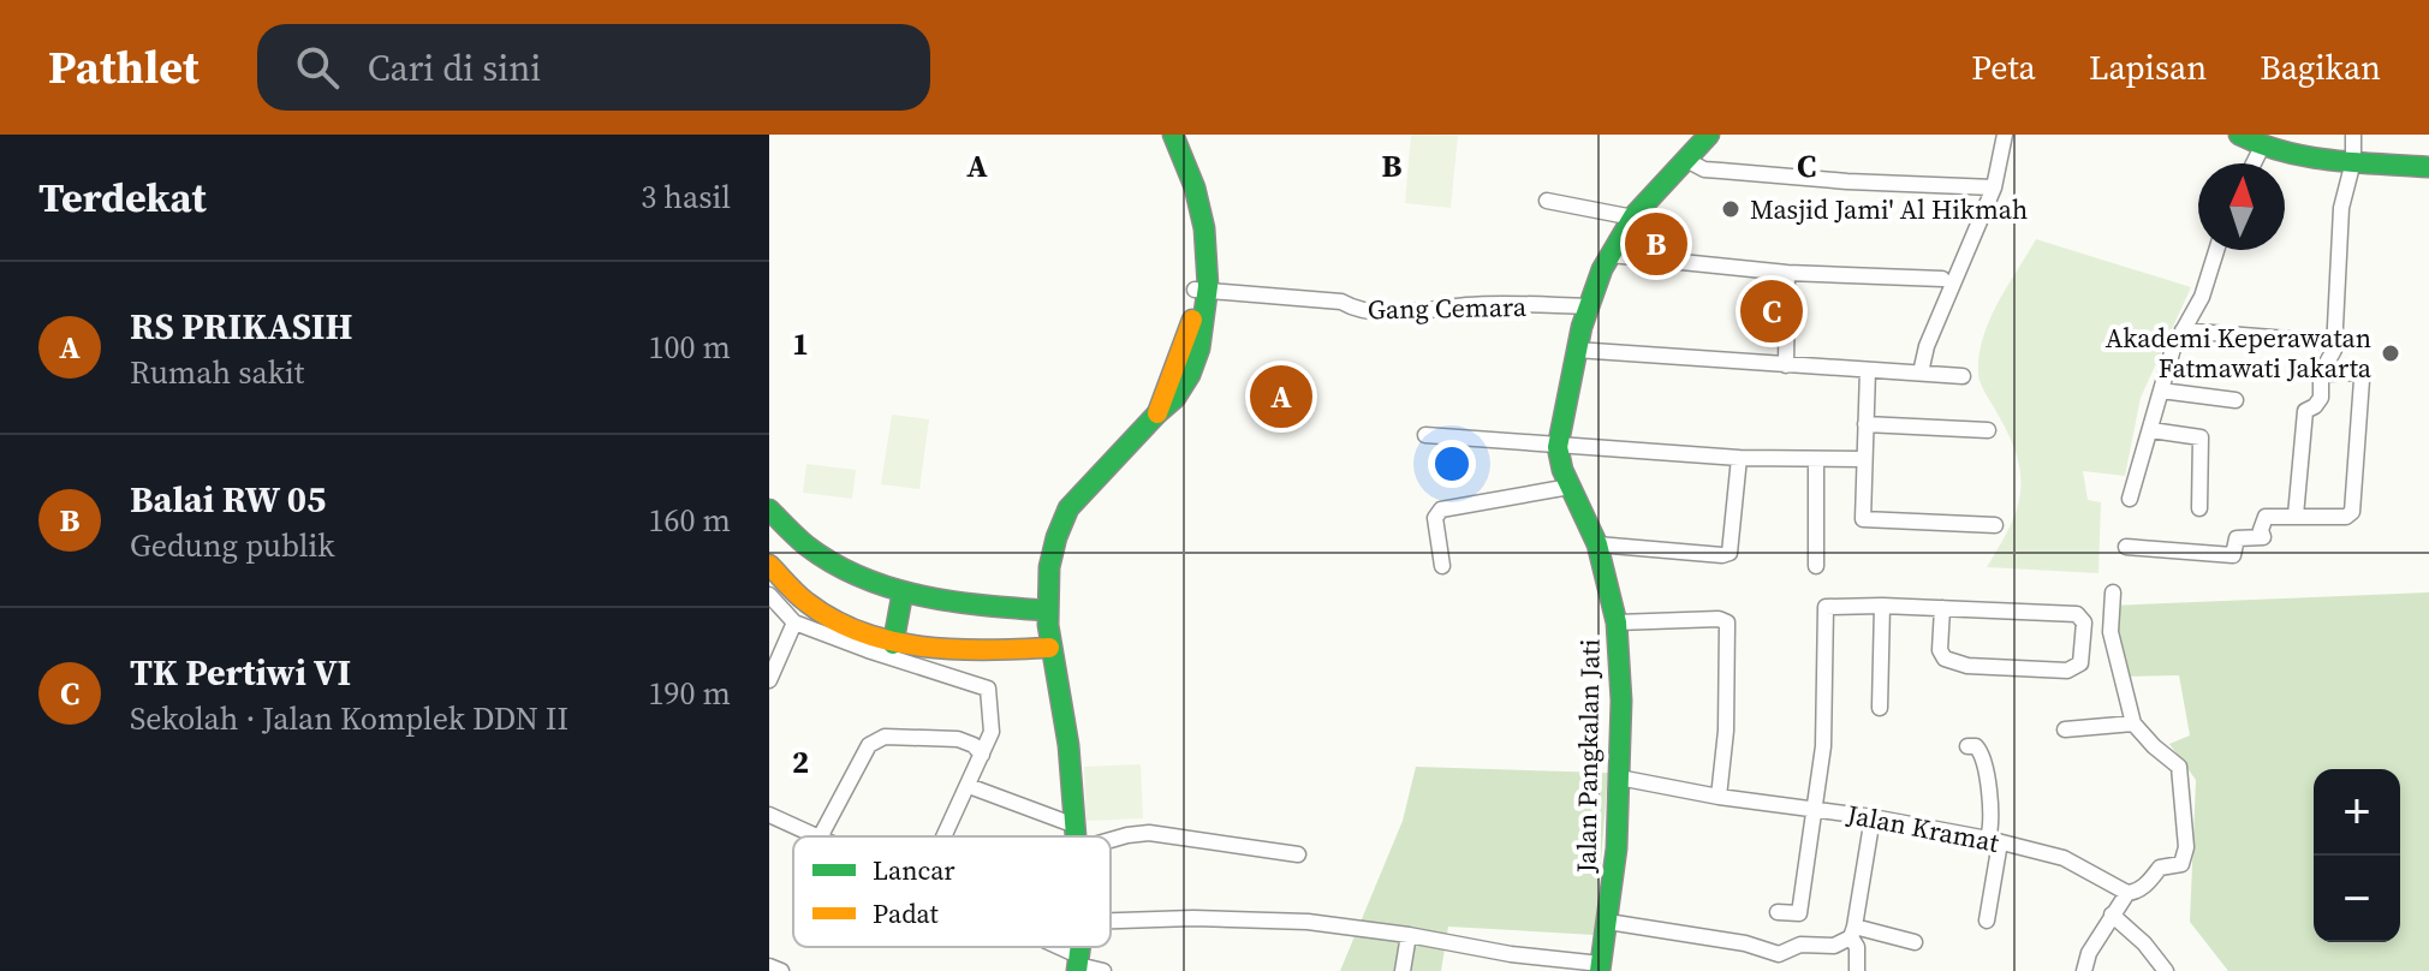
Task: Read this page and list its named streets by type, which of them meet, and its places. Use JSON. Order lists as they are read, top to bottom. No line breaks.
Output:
{"streets":{"main road":["Jalan Pangkalan Jati"],"street":["Gang Cemara","Jalan Kramat"]},"crossings":[["Gang Cemara","Jalan Pangkalan Jati"],["Jalan Pangkalan Jati","Jalan Kramat"]],"places":["Masjid Jami' Al Hikmah","Akademi Keperawatan Fatmawati Jakarta"],"legend":["Lancar","Padat"],"north":"top","page":{"header":"Pathlet","search":"Cari di sini","nav":["Peta","Lapisan","Bagikan"],"heading":["Terdekat","3 hasil"],"pins":["B","C","A"],"list":[{"mark":"A","name":"RS PRIKASIH","note":"Rumah sakit","value":"100 m"},{"mark":"B","name":"Balai RW 05","note":"Gedung publik","value":"160 m"},{"mark":"C","name":"TK Pertiwi VI","note":"Sekolah · Jalan Komplek DDN II","value":"190 m"}],"map_buttons":["+","−"]},"grid":{"columns":["A","B","C"],"rows":["1","2"]}}
